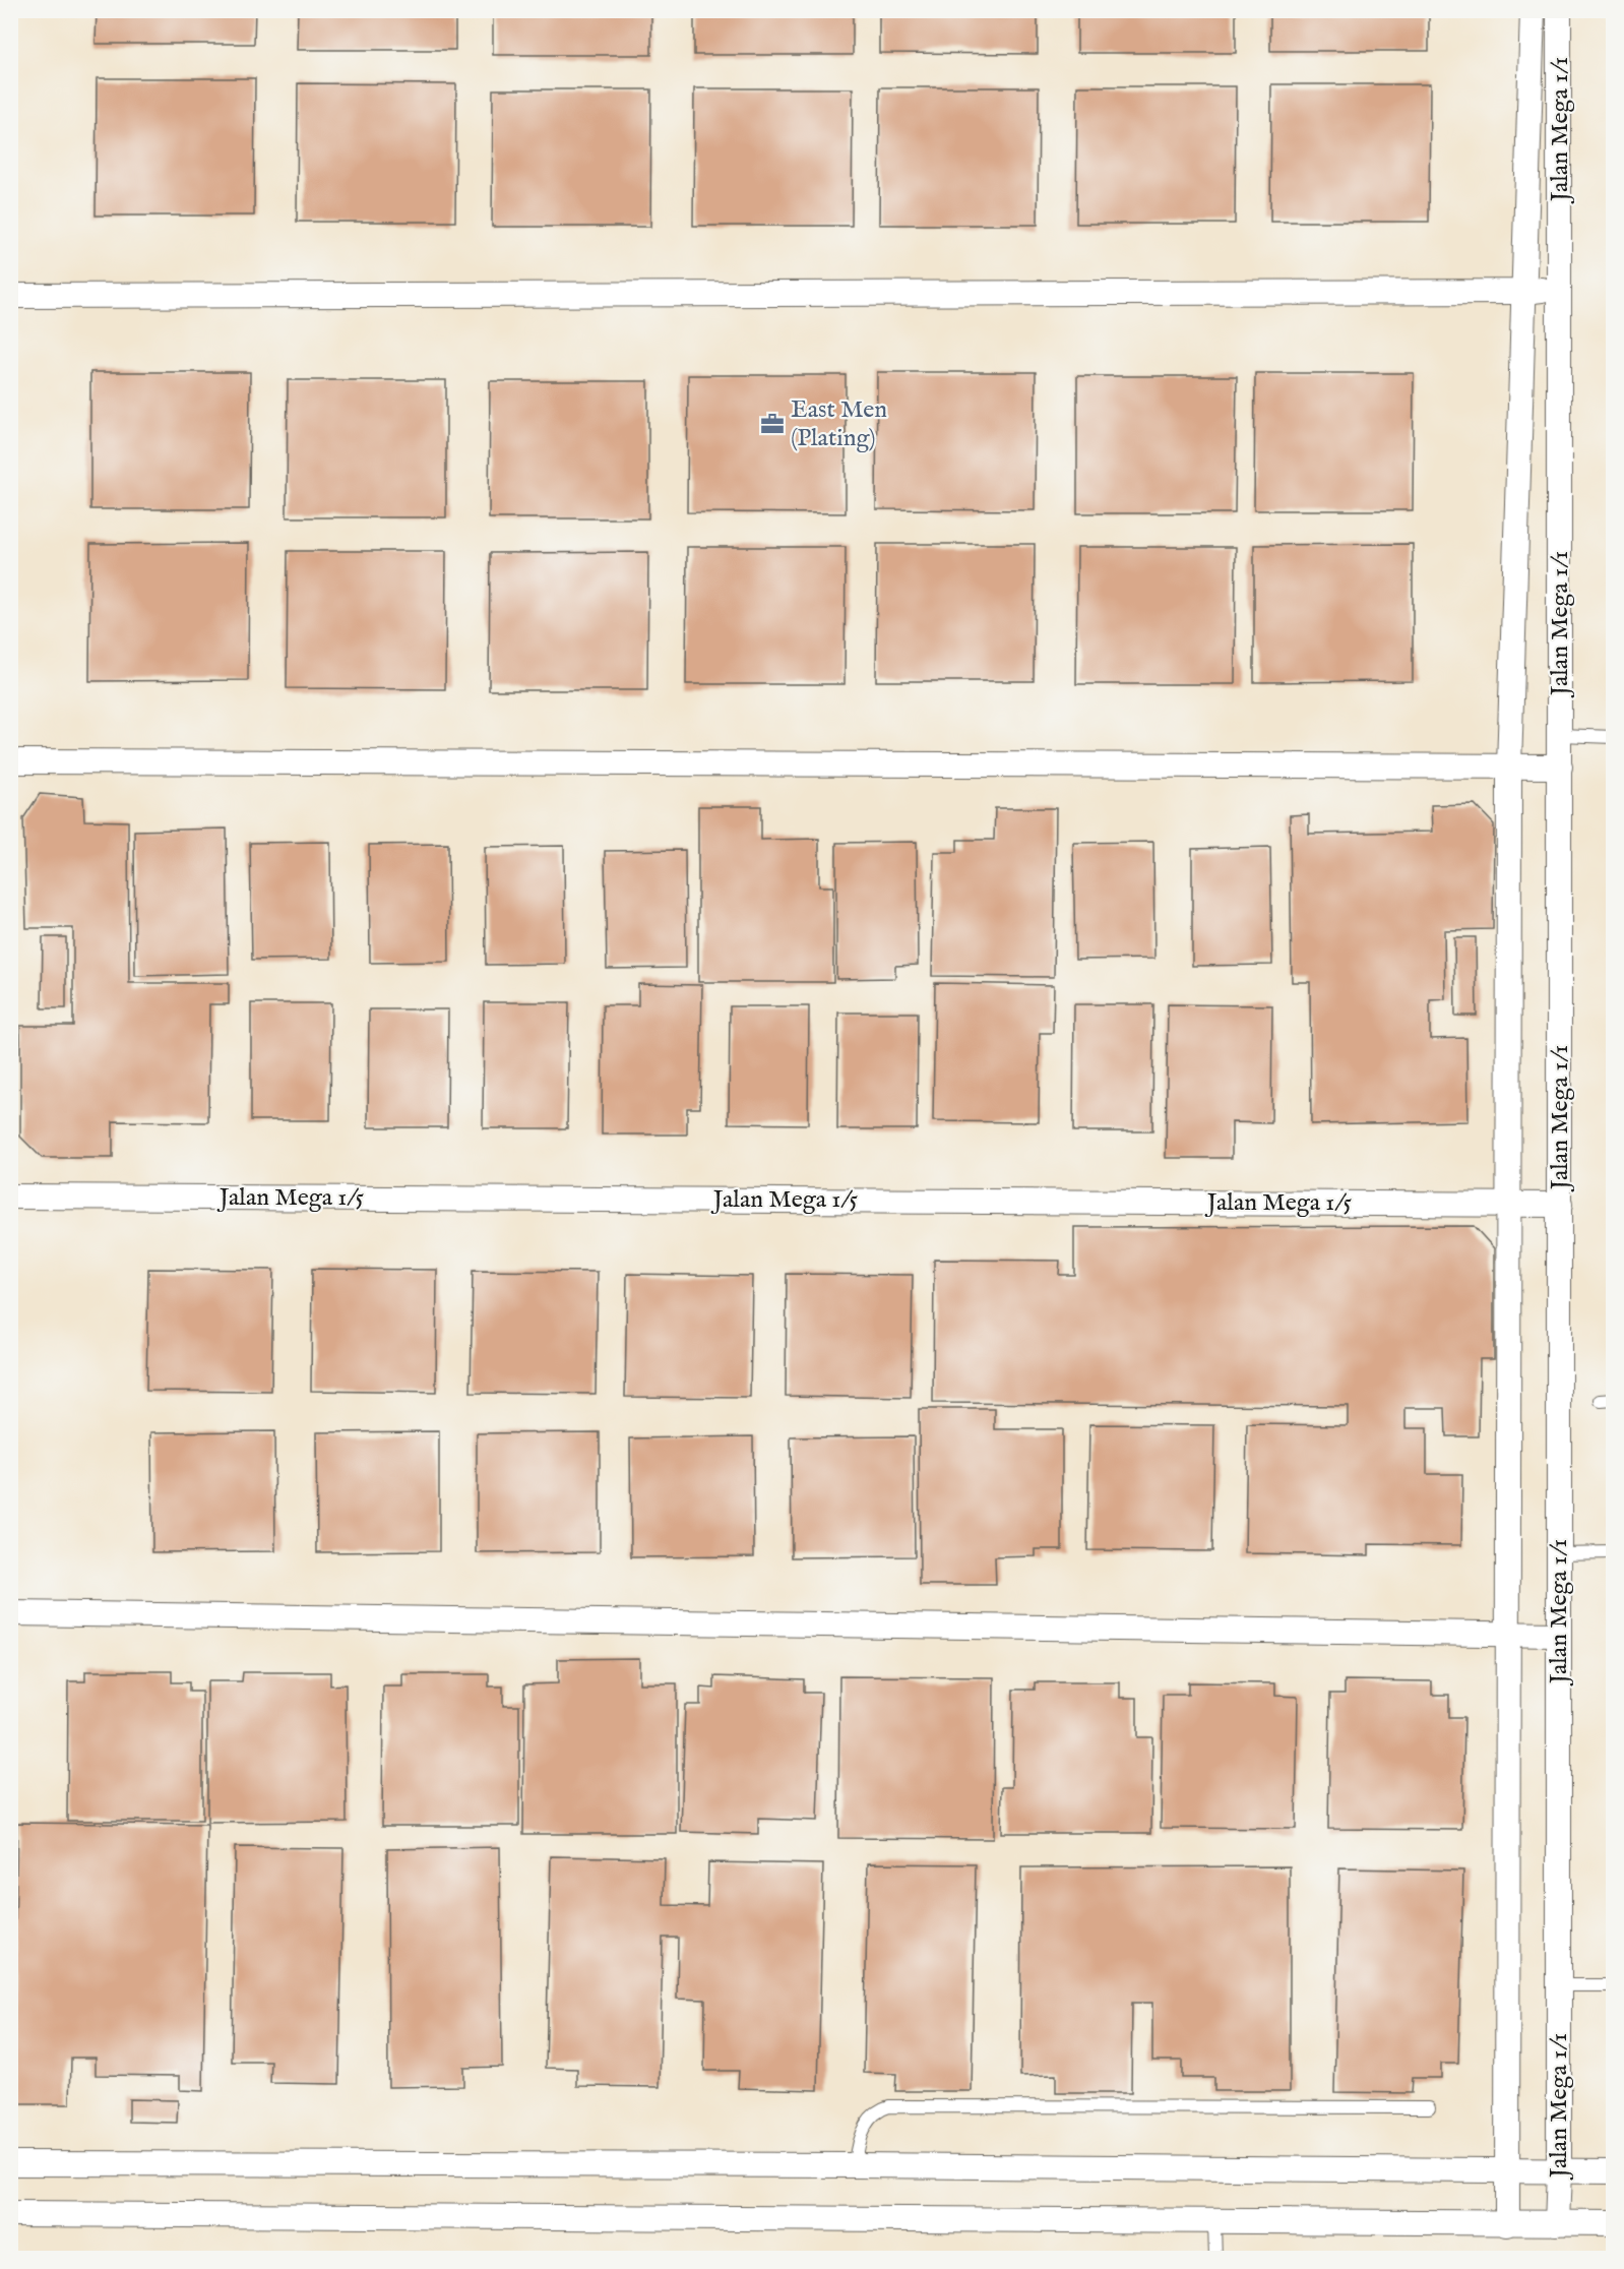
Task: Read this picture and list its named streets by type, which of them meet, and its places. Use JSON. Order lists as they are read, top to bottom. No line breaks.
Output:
{"streets":{"street":["Jalan Mega 1/1","Jalan Mega 1/5"]},"crossings":[["Jalan Mega 1/1","Jalan Mega 1/5"]],"places":{"office":["East Men (Plating)"]}}
